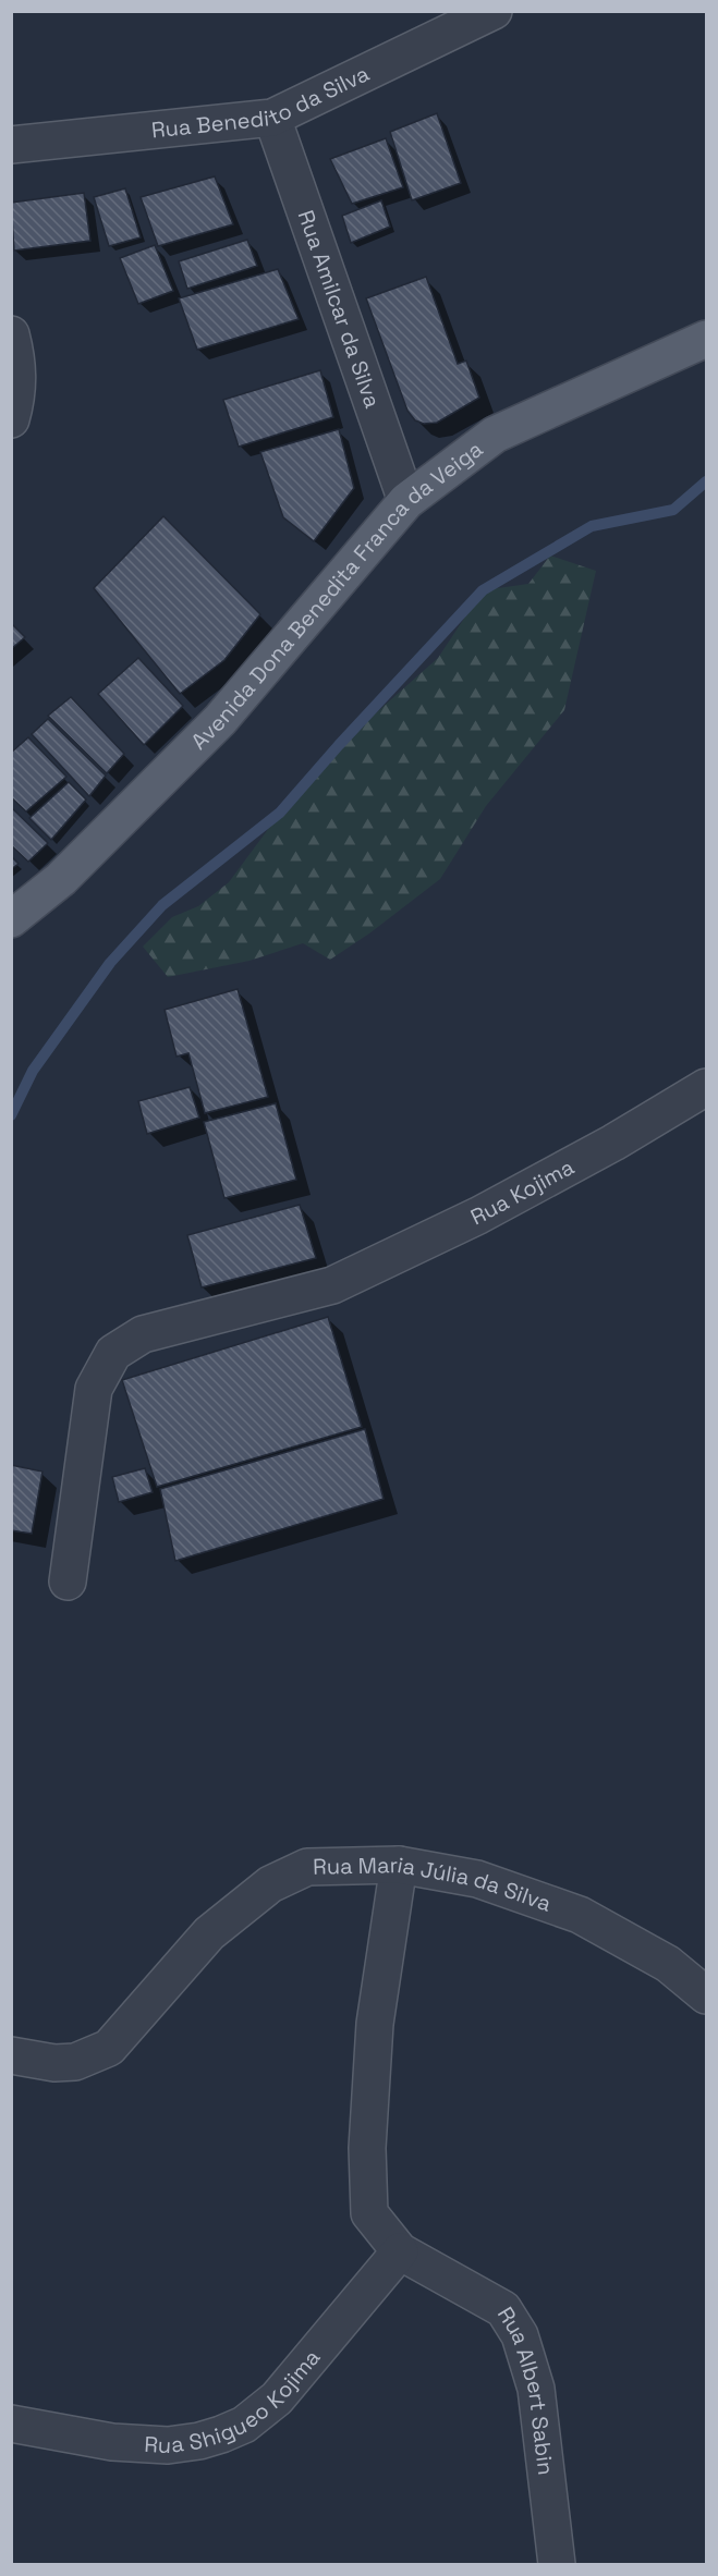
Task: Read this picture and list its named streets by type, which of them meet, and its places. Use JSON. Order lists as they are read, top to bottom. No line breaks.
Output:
{"streets":{"main road":["Avenida Dona Benedita Franca da Veiga"],"street":["Rua Benedito da Silva","Rua Amilcar da Silva","Rua Kojima","Rua Maria Júlia da Silva","Rua Shigueo Kojima","Rua Albert Sabin"]},"crossings":[["Rua Benedito da Silva","Rua Amilcar da Silva"],["Rua Amilcar da Silva","Avenida Dona Benedita Franca da Veiga"],["Rua Maria Júlia da Silva","Rua Albert Sabin"],["Rua Shigueo Kojima","Rua Albert Sabin"]]}
